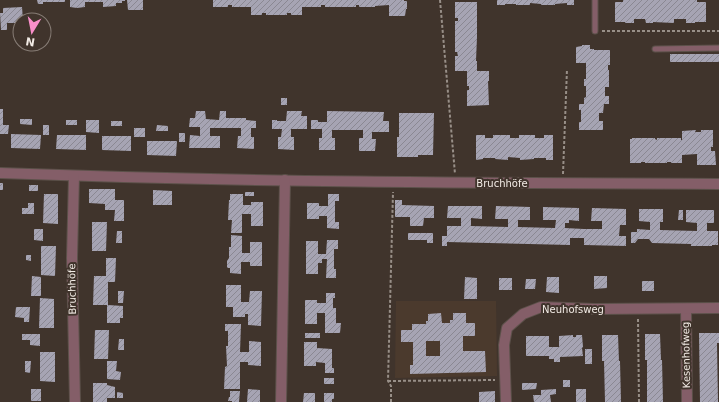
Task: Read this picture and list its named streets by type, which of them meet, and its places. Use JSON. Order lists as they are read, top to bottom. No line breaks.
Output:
{"streets":{"street":["Bruchhöfe","Neuhofsweg","Kesenhofweg"]},"crossings":[["Neuhofsweg","Kesenhofweg"]],"north":"bottom"}
